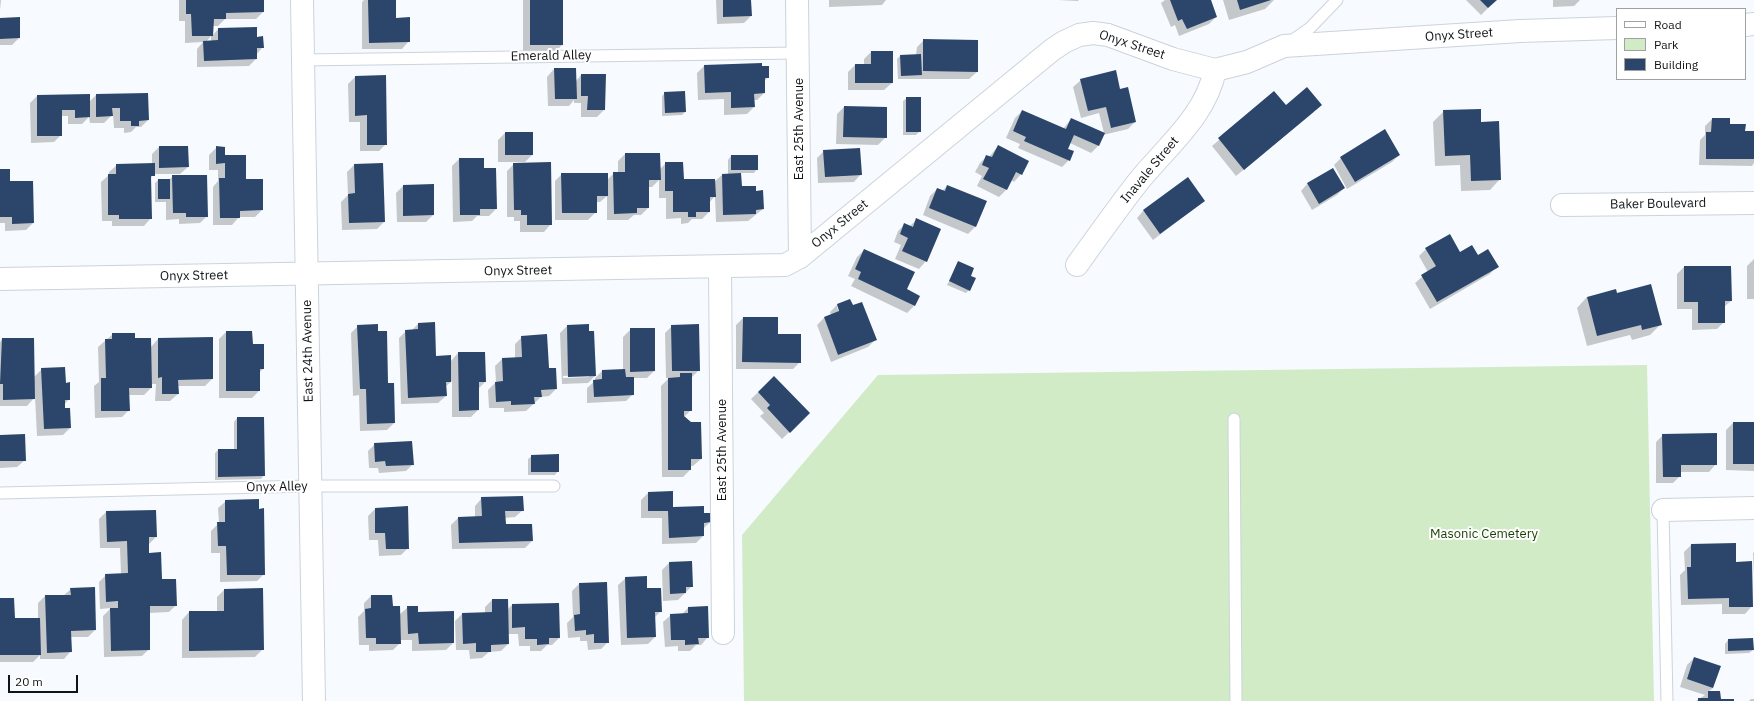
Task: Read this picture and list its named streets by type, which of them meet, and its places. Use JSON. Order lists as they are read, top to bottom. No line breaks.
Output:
{"streets":{"street":["Onyx Street","East 25th Avenue","Inavale Street","Baker Boulevard","East 24th Avenue"],"lane":["Emerald Alley","Onyx Alley"]},"crossings":[["Onyx Street","East 25th Avenue"],["Onyx Street","Inavale Street"],["Onyx Street","East 24th Avenue"],["Emerald Alley","East 25th Avenue"],["Emerald Alley","East 24th Avenue"],["East 24th Avenue","Onyx Alley"]],"parks":["Masonic Cemetery"],"legend":["Road","Park","Building"],"scale_bar":"20 m"}
